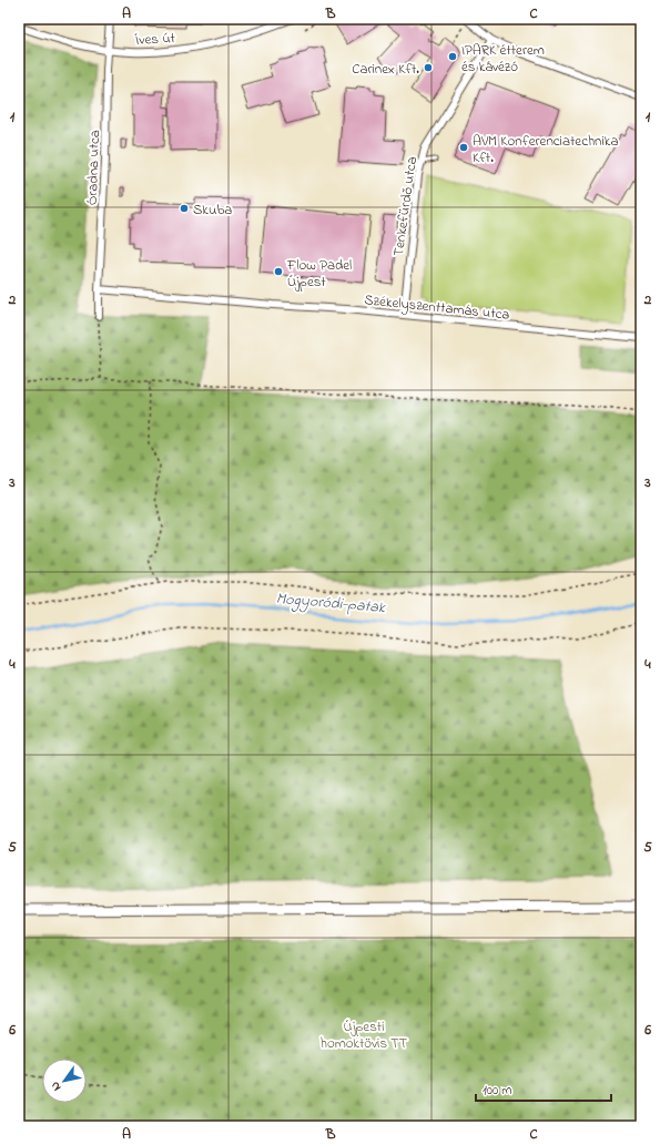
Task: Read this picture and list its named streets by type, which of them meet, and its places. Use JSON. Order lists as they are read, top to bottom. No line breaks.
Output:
{"streets":{"street":["Íves út","Óradna utca","Tenkefürdő utca","Székelyszenttamás utca"]},"crossings":[["Íves út","Óradna utca"],["Óradna utca","Székelyszenttamás utca"],["Tenkefürdő utca","Székelyszenttamás utca"]],"water":["Mogyoródi-patak"],"parks":["Újpesti homoktövis TT"],"places":["IPARK étterem és kávézó","Carinex Kft.","AVM Konferenciatechnika Kft.","Skuba","Flow Padel Újpest"],"scale_bar":"100 m","north":"bottom left","grid":{"columns":["A","B","C"],"rows":["1","2","3","4","5","6"]}}
